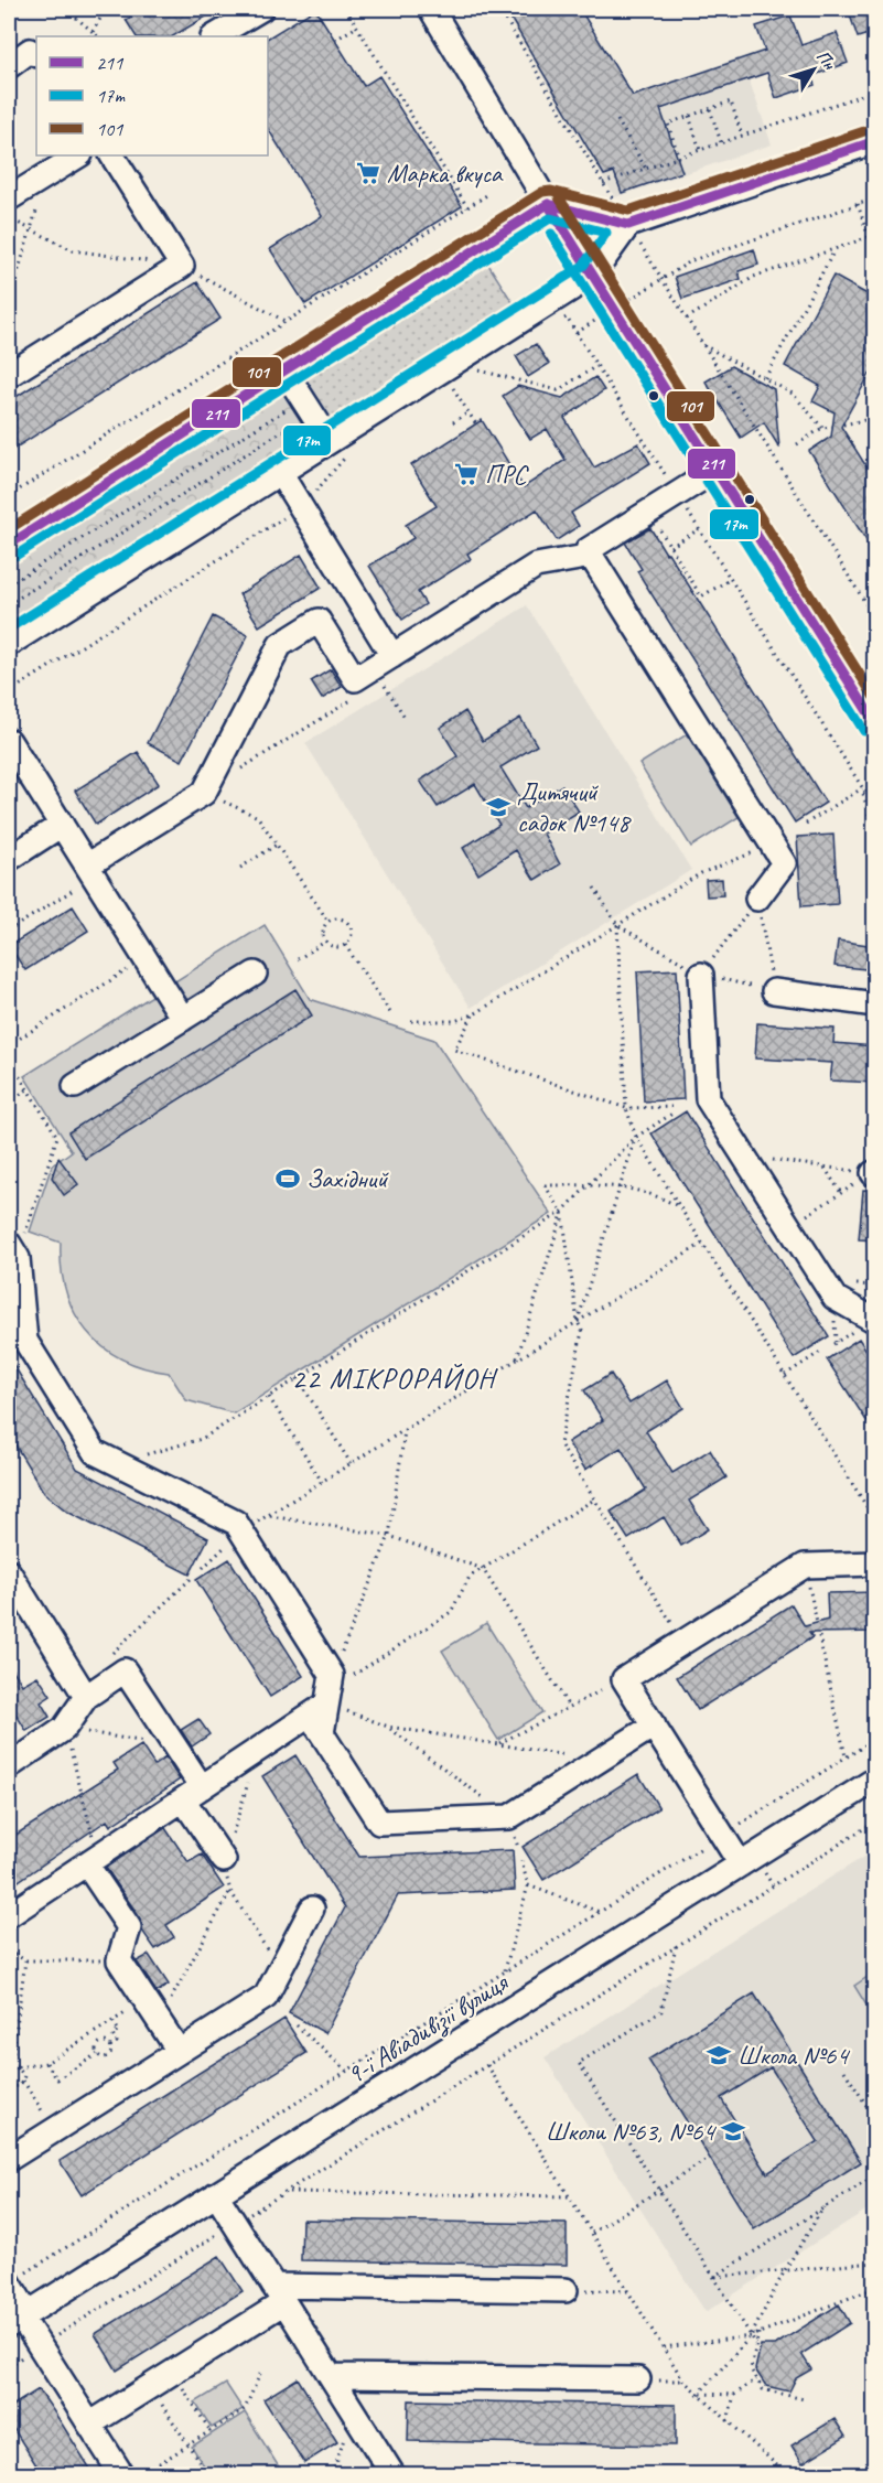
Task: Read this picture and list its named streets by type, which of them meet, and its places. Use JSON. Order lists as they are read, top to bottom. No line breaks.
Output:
{"streets":{"street":["9-ї Авіадивізії вулиця"]},"districts":["22 МІКРОРАЙОН"],"places":{"supermarket":["Марка вкуса","ПРС"],"school or university":["Дитячий садок №148","Школа №64","Школи №63, №64"],"sports":["Західний"]},"lines":["transit line 101","transit line 211","transit line 17т"],"legend":["211","17т","101"],"north":"top right"}
